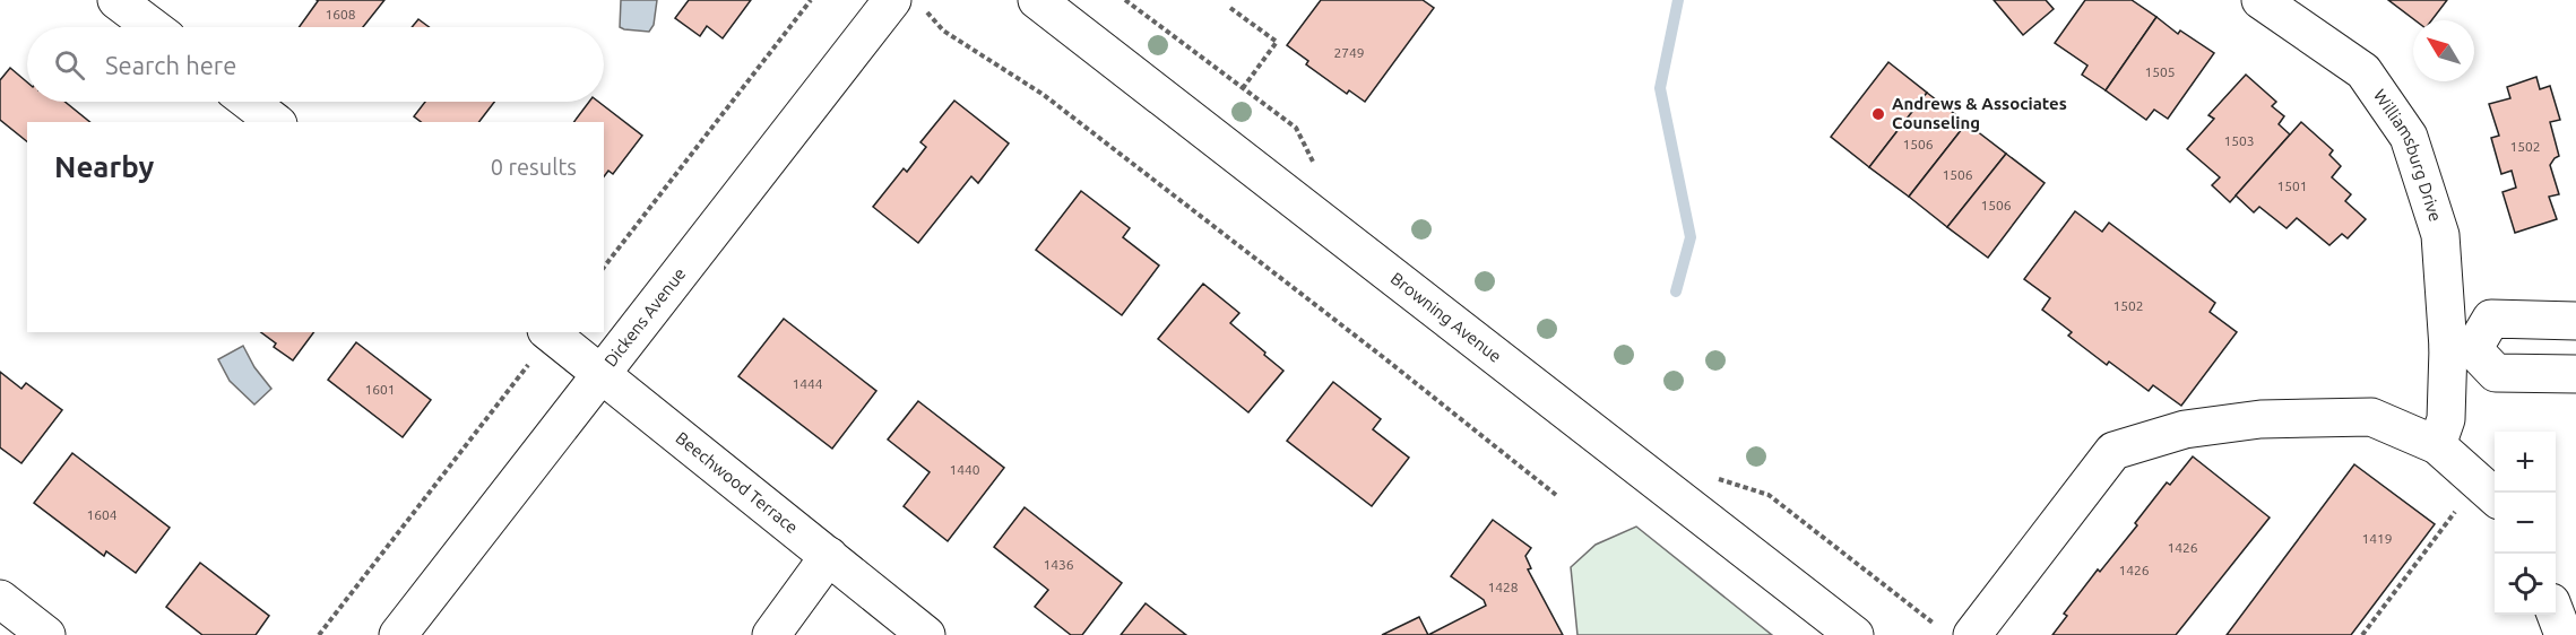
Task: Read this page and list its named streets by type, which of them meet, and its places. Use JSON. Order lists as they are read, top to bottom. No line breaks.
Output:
{"streets":{"street":["Williamsburg Drive","Dickens Avenue","Browning Avenue","Beechwood Terrace"]},"crossings":[["Dickens Avenue","Beechwood Terrace"]],"places":["Andrews & Associates Counseling"],"house_numbers":["1608","2749","1505","1503","1506","1502","1506","1501","1506","1502","1444","1601","1440","1604","1419","1426","1436","1426","1428"],"north":"top left","page":{"search":"Search here","heading":["Nearby","0 results"],"map_buttons":["+","−"]}}
